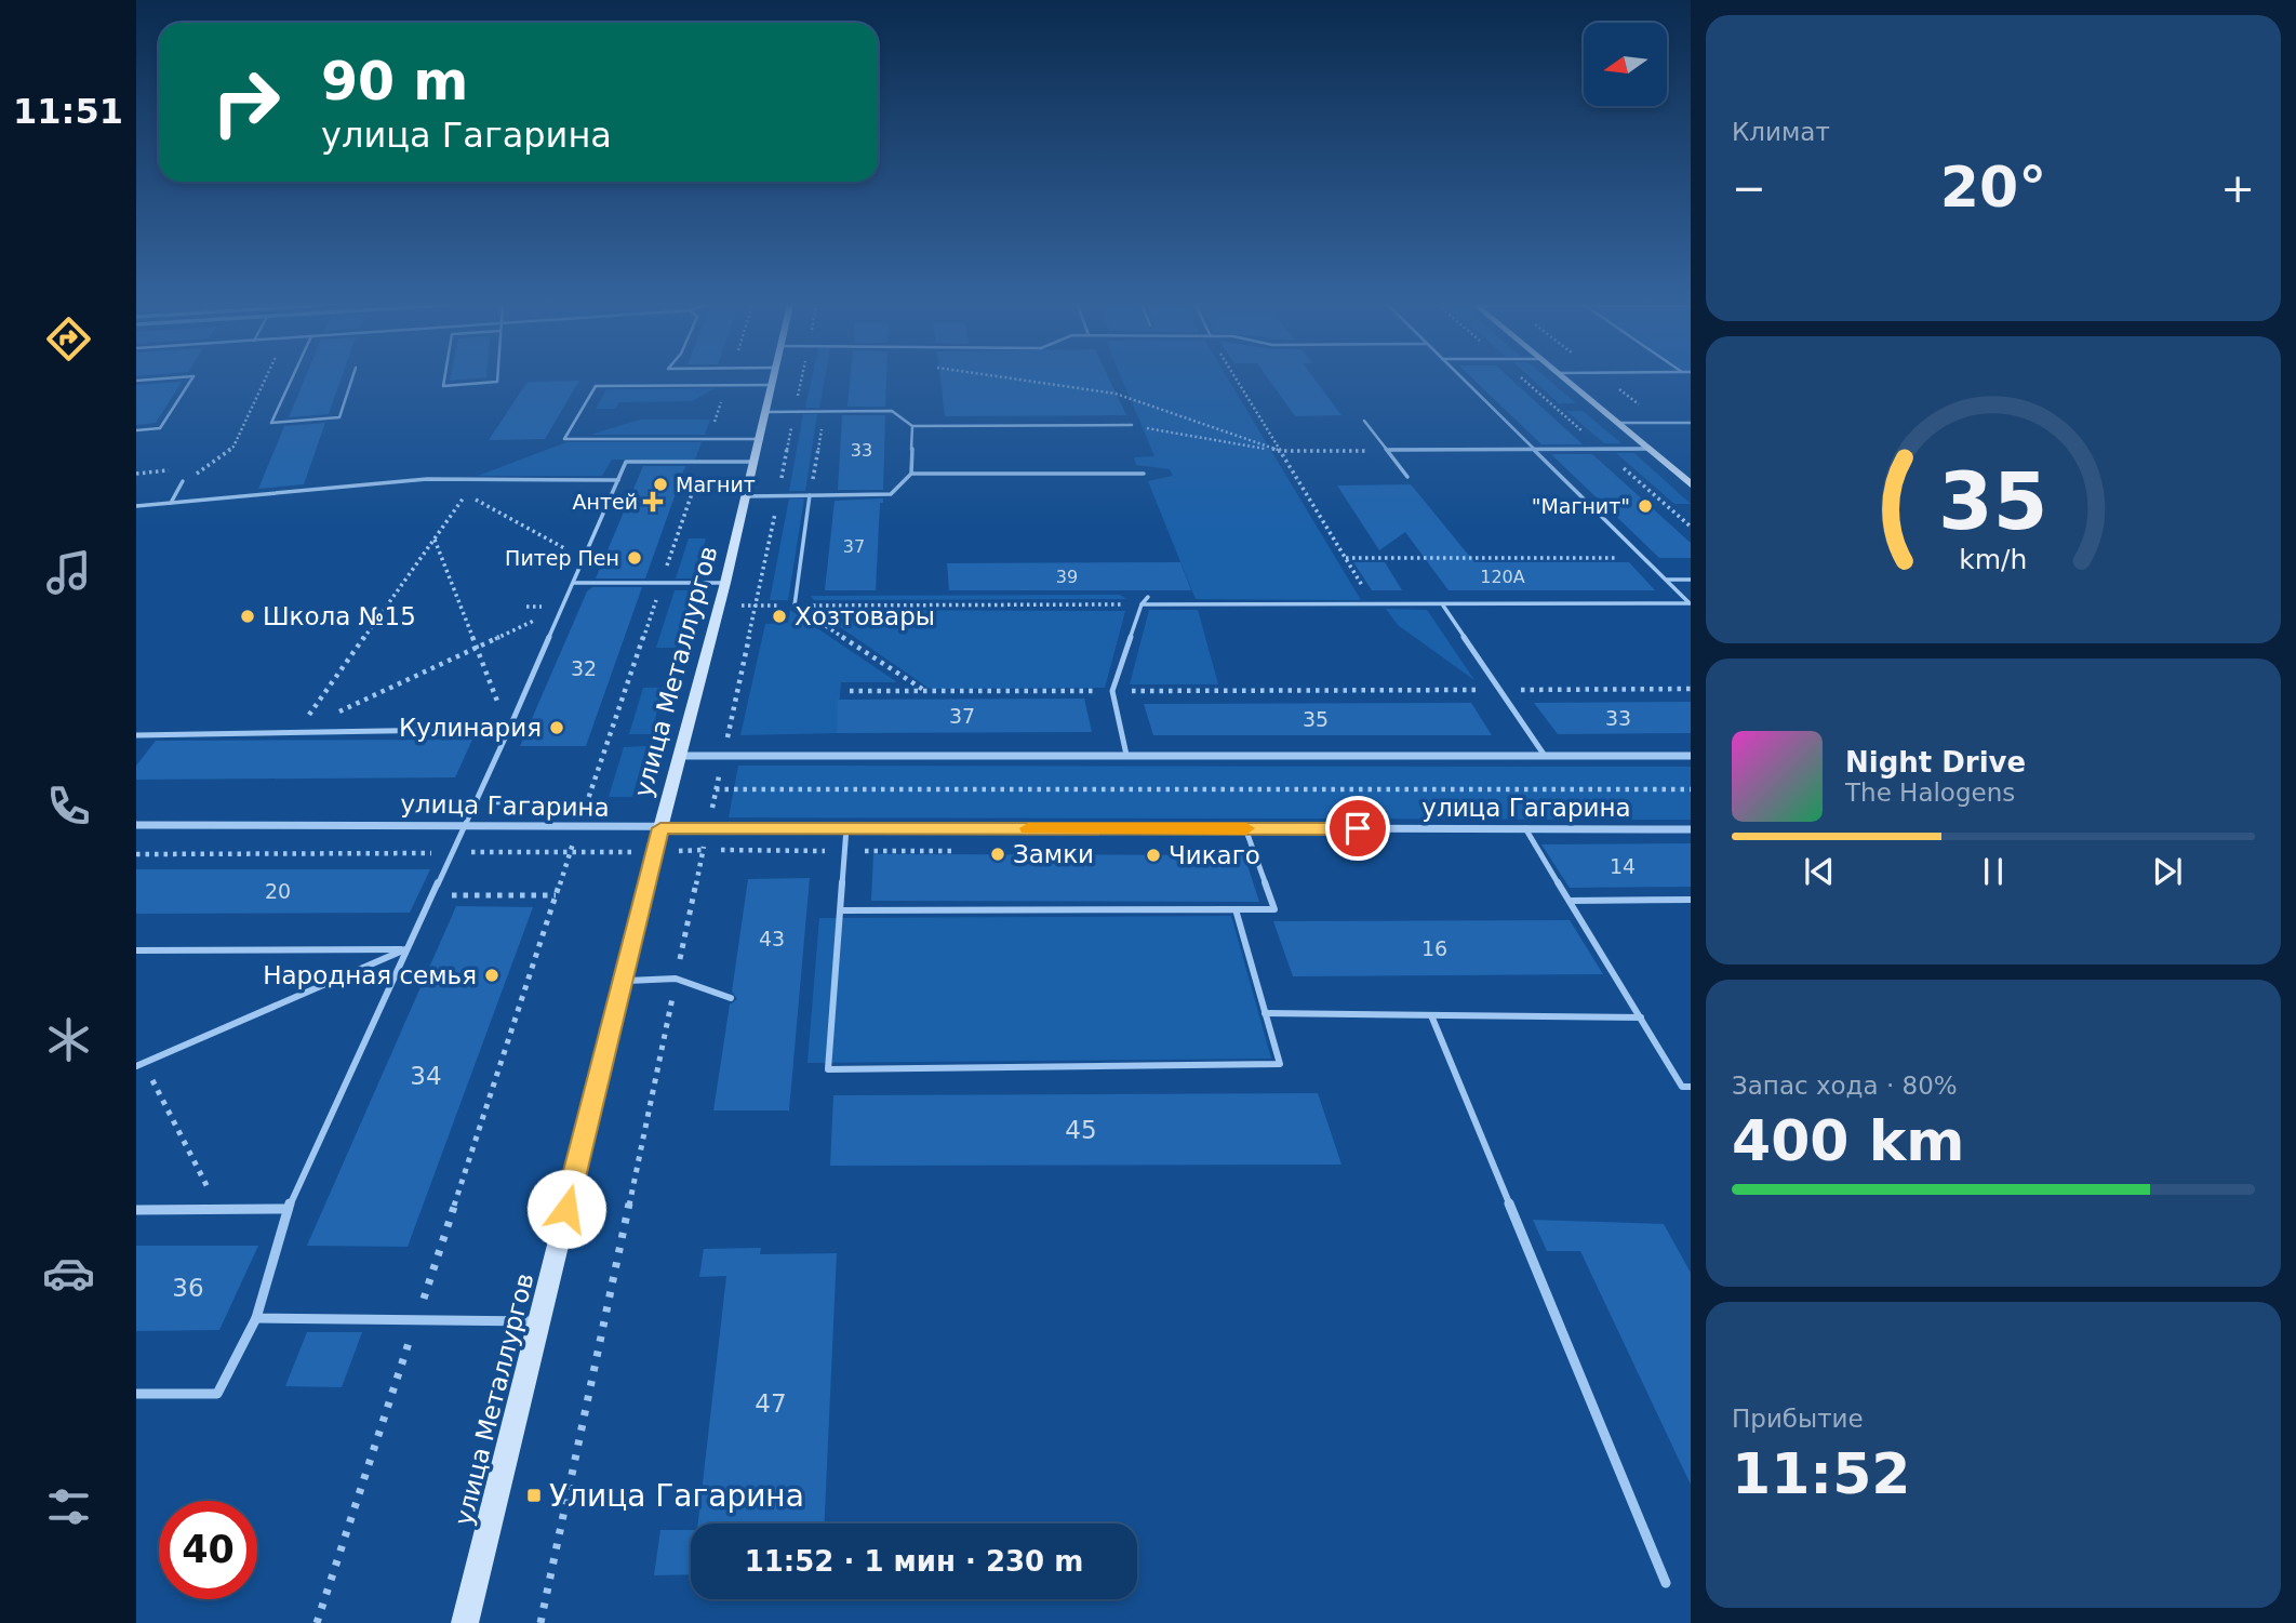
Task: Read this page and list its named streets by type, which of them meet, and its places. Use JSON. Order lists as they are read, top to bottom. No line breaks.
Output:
{"streets":{"street":["улица Металлургов","улица Гагарина"]},"crossings":[["улица Металлургов","улица Гагарина"]],"places":{"other":["Магнит","\"Магнит\"","Питер Пен","Школа №15","Хозтовары","Кулинария","Замки","Чикаго","Народная семья"],"health":["Антей"],"transit":["Улица Гагарина"]},"house_numbers":["33","37","39","120А","32","37","33","35","14","20","43","16","34","45","36","47"],"north":"left","page":{"tabs":"11:51","tile":["Климат",["Запас хода · 80%","400 km"],["Прибытие","11:52"]],"turn":["90 m","улица Гагарина"],"heat":["−","20°","+"],"song":["Night Drive","The Halogens"],"limit":"40","trip":"11:52 · 1 мин · 230 m","gauge":["35","km/h"]}}
